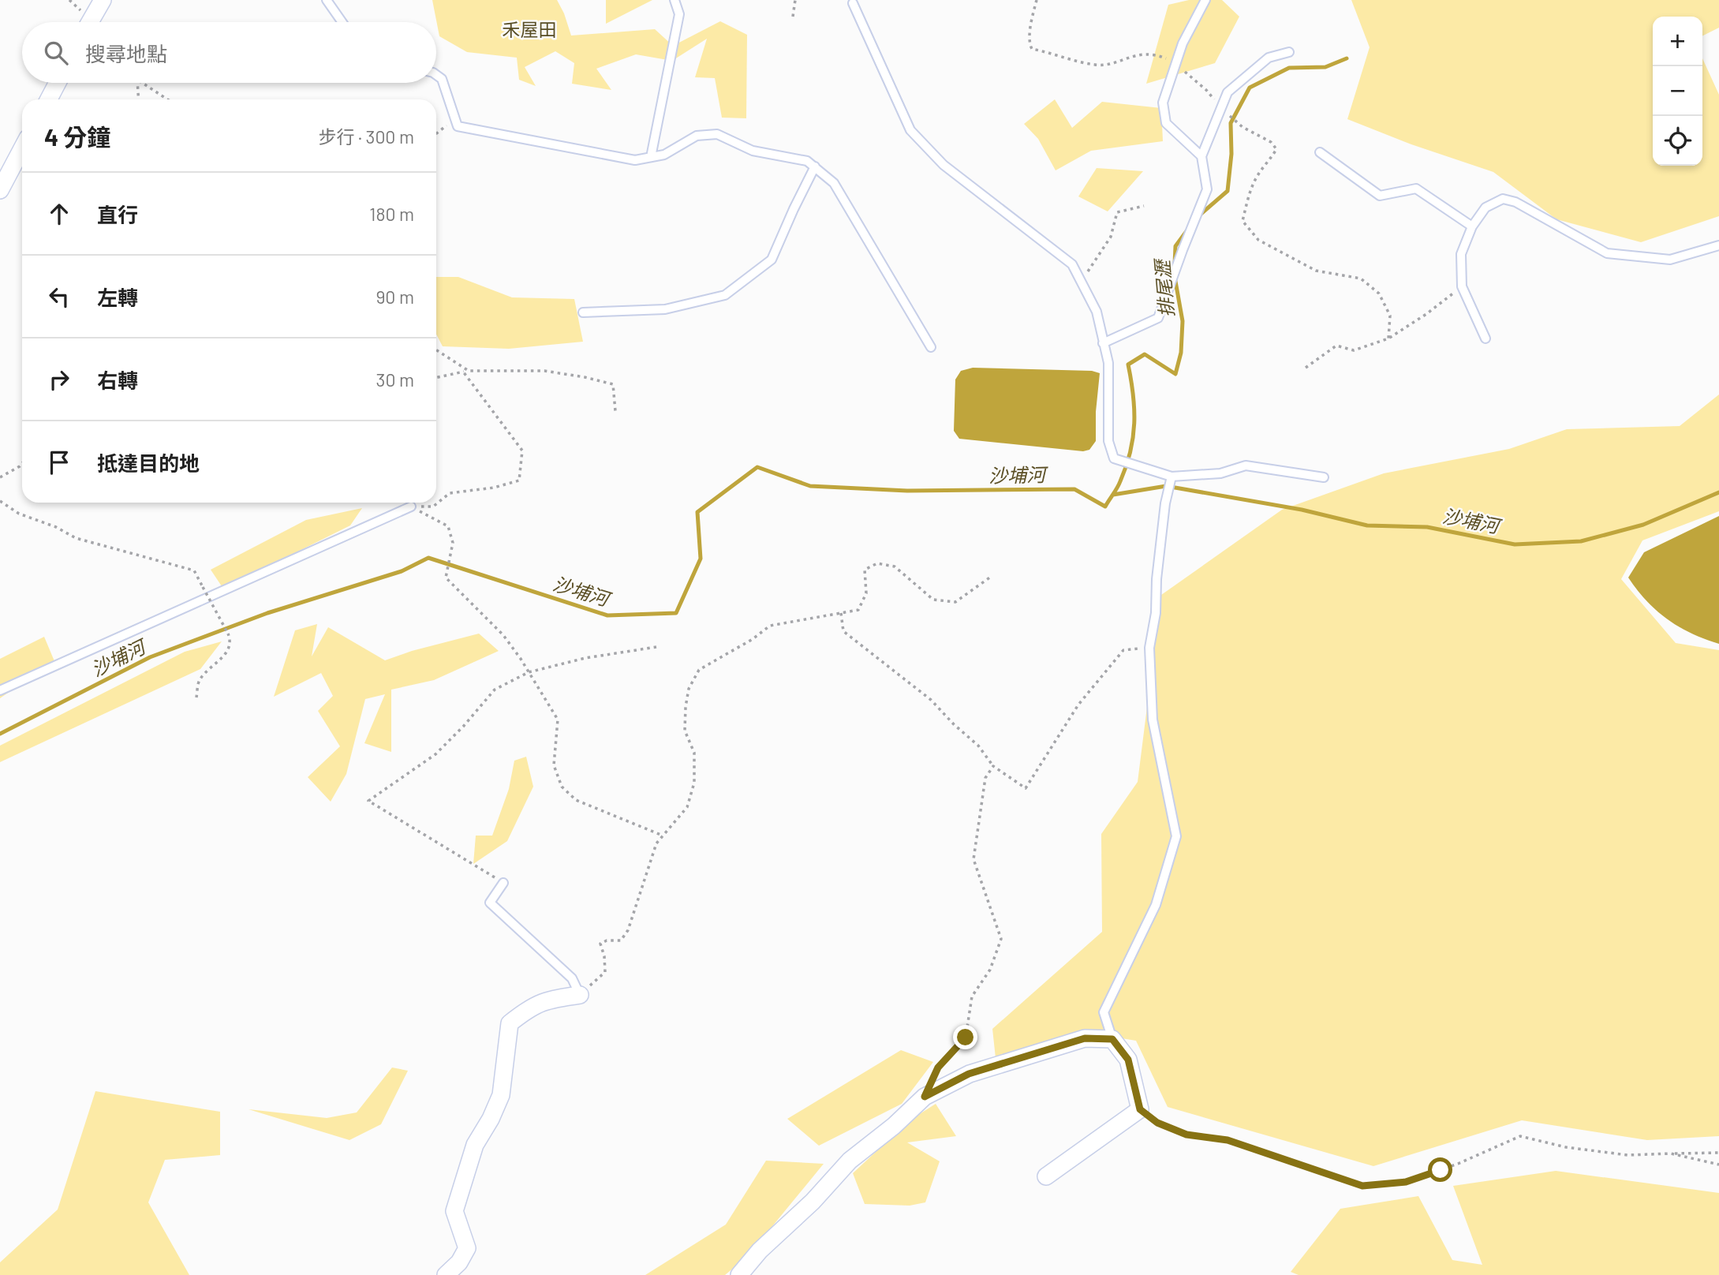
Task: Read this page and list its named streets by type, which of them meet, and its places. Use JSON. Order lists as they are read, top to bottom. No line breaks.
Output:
{"water":["排尾瀝","沙埔河"],"parks":["禾屋田"],"page":{"map_buttons":["+","−"],"search":"搜尋地點","heading":["4 分鐘","步行 · 300 m"],"list":[["直行","180 m"],["左轉","90 m"],["右轉","30 m"],"抵達目的地"]}}
